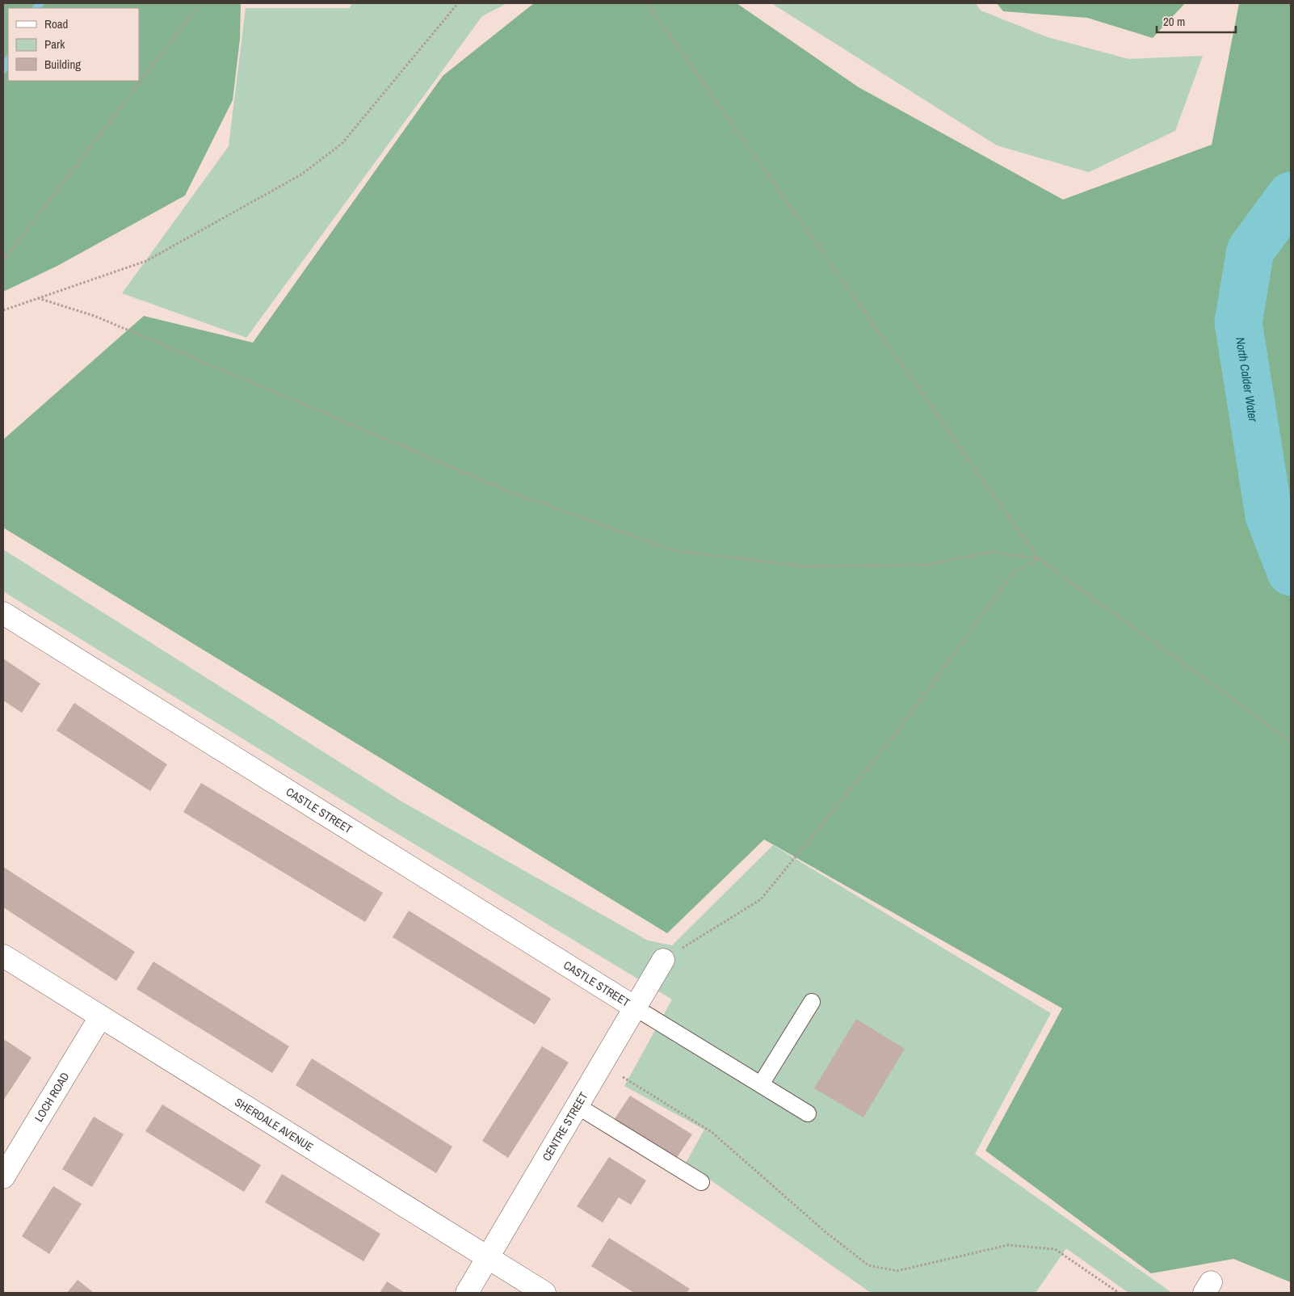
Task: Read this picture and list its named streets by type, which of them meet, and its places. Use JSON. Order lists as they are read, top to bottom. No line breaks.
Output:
{"streets":{"street":["CASTLE STREET","LOCH ROAD","SHERDALE AVENUE","CENTRE STREET"]},"crossings":[["CASTLE STREET","CENTRE STREET"],["LOCH ROAD","SHERDALE AVENUE"],["SHERDALE AVENUE","CENTRE STREET"]],"water":["North Calder Water"],"legend":["Road","Park","Building"],"scale_bar":"20 m"}
